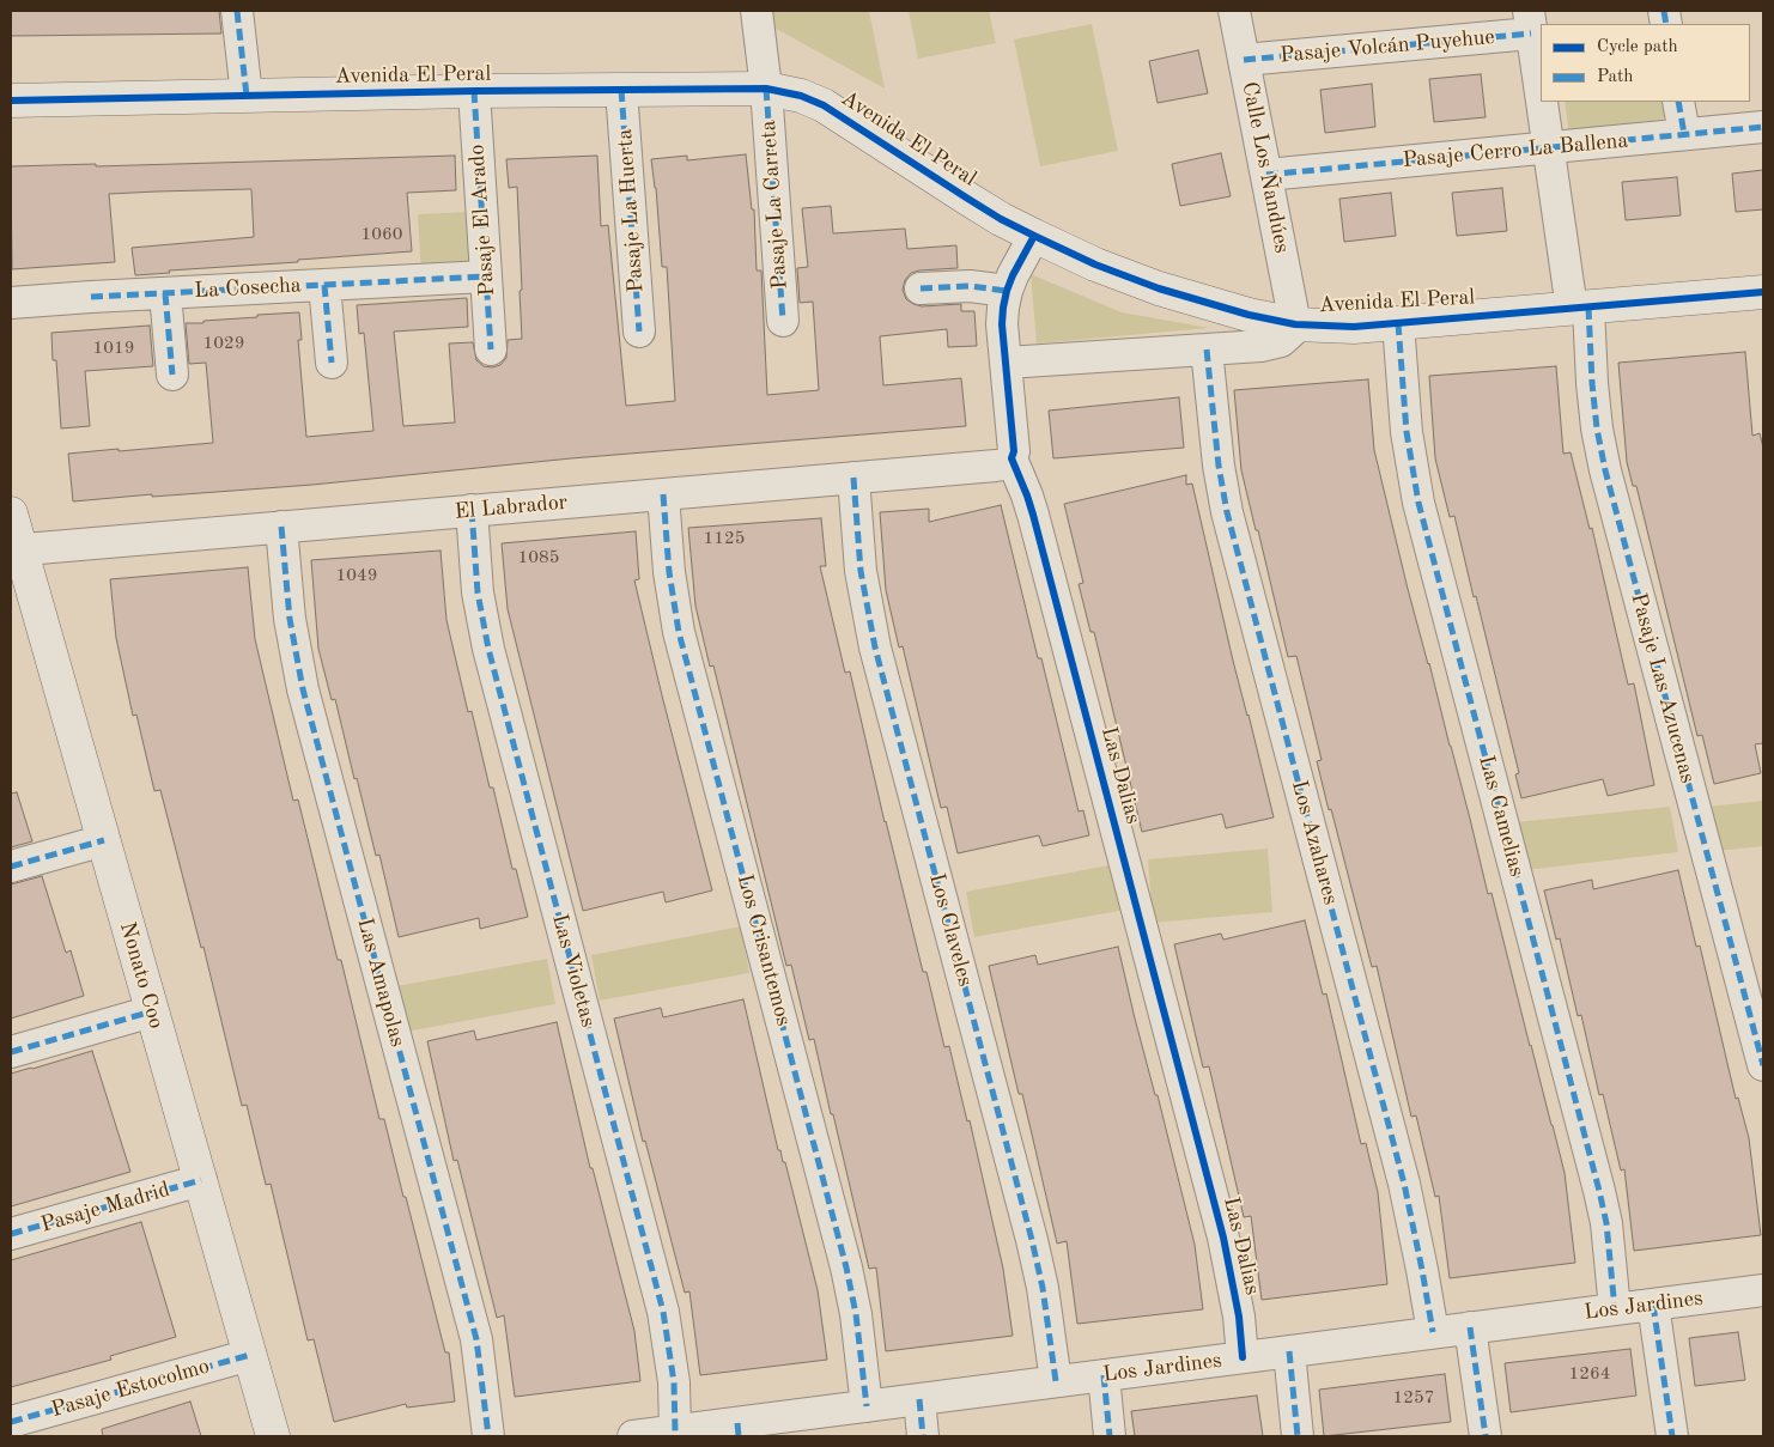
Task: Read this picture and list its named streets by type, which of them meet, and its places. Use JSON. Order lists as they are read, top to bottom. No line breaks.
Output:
{"streets":{"street":["Pasaje Volcán Puyehue","Avenida El Peral","Pasaje Cerro La Ballena","Calle Los Ñandúes","Pasaje La Carreta","Pasaje La Huerta","Pasaje El Arado","La Cosecha","El Labrador","Pasaje Las Azucenas","Las Dalias","Las Camelias","Los Azahares","Los Claveles","Los Crisantemos","Las Violetas","Nonato Coo","Las Amapolas","Pasaje Madrid","Los Jardines","Pasaje Estocolmo"]},"crossings":[["Pasaje Volcán Puyehue","Calle Los Ñandúes"],["Pasaje Volcán Puyehue","Pasaje Las Azucenas"],["Avenida El Peral","Calle Los Ñandúes"],["Avenida El Peral","Pasaje La Carreta"],["Avenida El Peral","Pasaje La Huerta"],["Avenida El Peral","Pasaje El Arado"],["Avenida El Peral","Pasaje Las Azucenas"],["Avenida El Peral","Las Dalias"],["Avenida El Peral","Las Camelias"],["Avenida El Peral","Los Azahares"],["Pasaje Cerro La Ballena","Calle Los Ñandúes"],["Pasaje Cerro La Ballena","Pasaje Las Azucenas"],["Pasaje El Arado","La Cosecha"],["El Labrador","Las Dalias"],["El Labrador","Los Claveles"],["El Labrador","Los Crisantemos"],["El Labrador","Las Violetas"],["El Labrador","Nonato Coo"],["El Labrador","Las Amapolas"],["Las Dalias","Los Jardines"],["Las Camelias","Los Jardines"],["Los Azahares","Los Jardines"],["Los Claveles","Los Jardines"],["Los Crisantemos","Los Jardines"],["Las Violetas","Los Jardines"],["Nonato Coo","Pasaje Madrid"],["Nonato Coo","Pasaje Estocolmo"]],"house_numbers":["1060","1029","1019","1125","1085","1049","1264","1257"],"legend":["Cycle path","Path"]}
